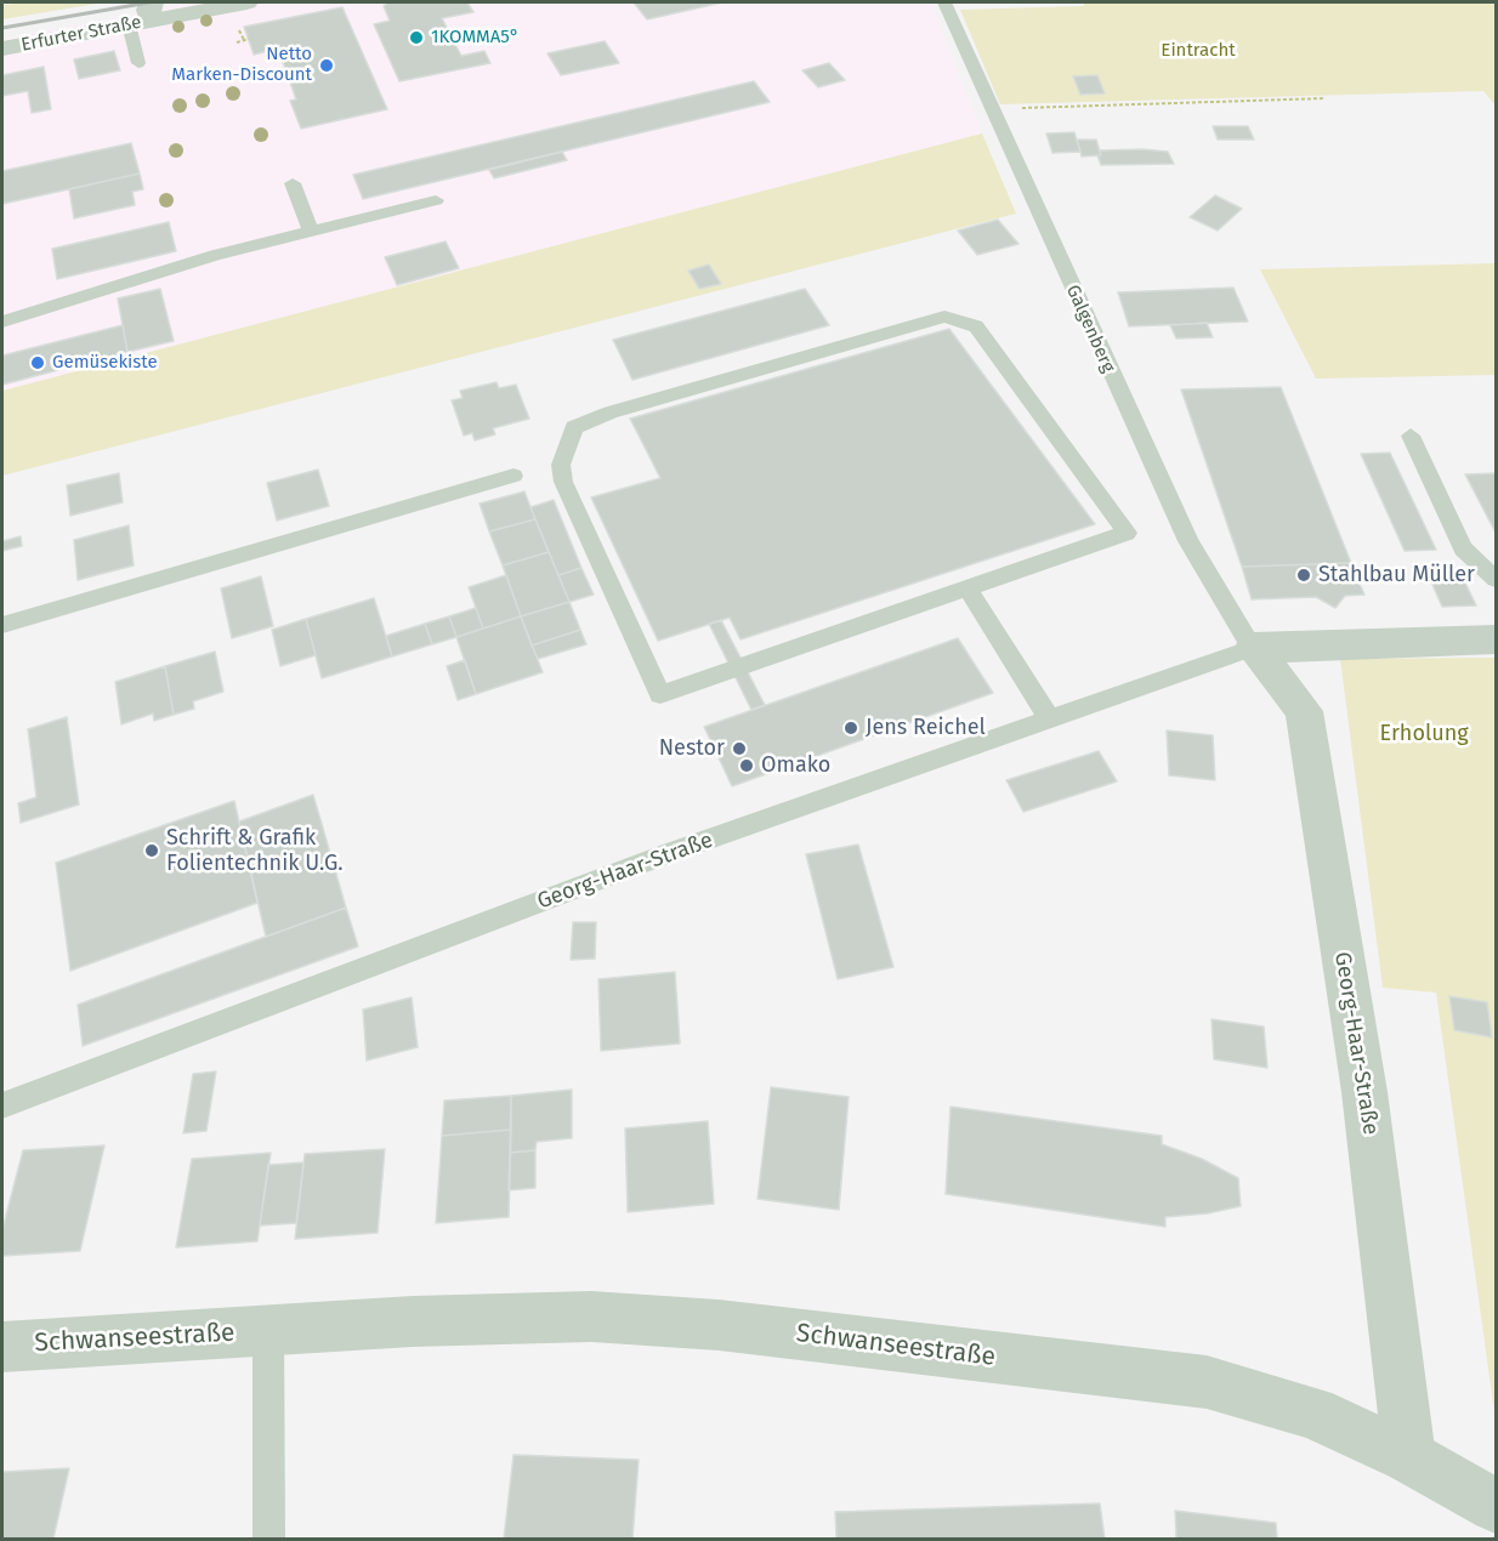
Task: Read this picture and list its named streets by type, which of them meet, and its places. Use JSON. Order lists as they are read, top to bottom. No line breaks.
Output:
{"streets":{"street":["Erfurter Straße","Georg-Haar-Straße","Schwanseestraße"],"lane":["Galgenberg"]},"crossings":[["Galgenberg","Georg-Haar-Straße"],["Georg-Haar-Straße","Schwanseestraße"]],"parks":["Eintracht","Erholung"],"places":["1KOMMA5°","Netto Marken-Discount","Gemüsekiste","Stahlbau Müller","Jens Reichel","Nestor","Omako","Schrift & Grafik Folientechnik U.G."]}
